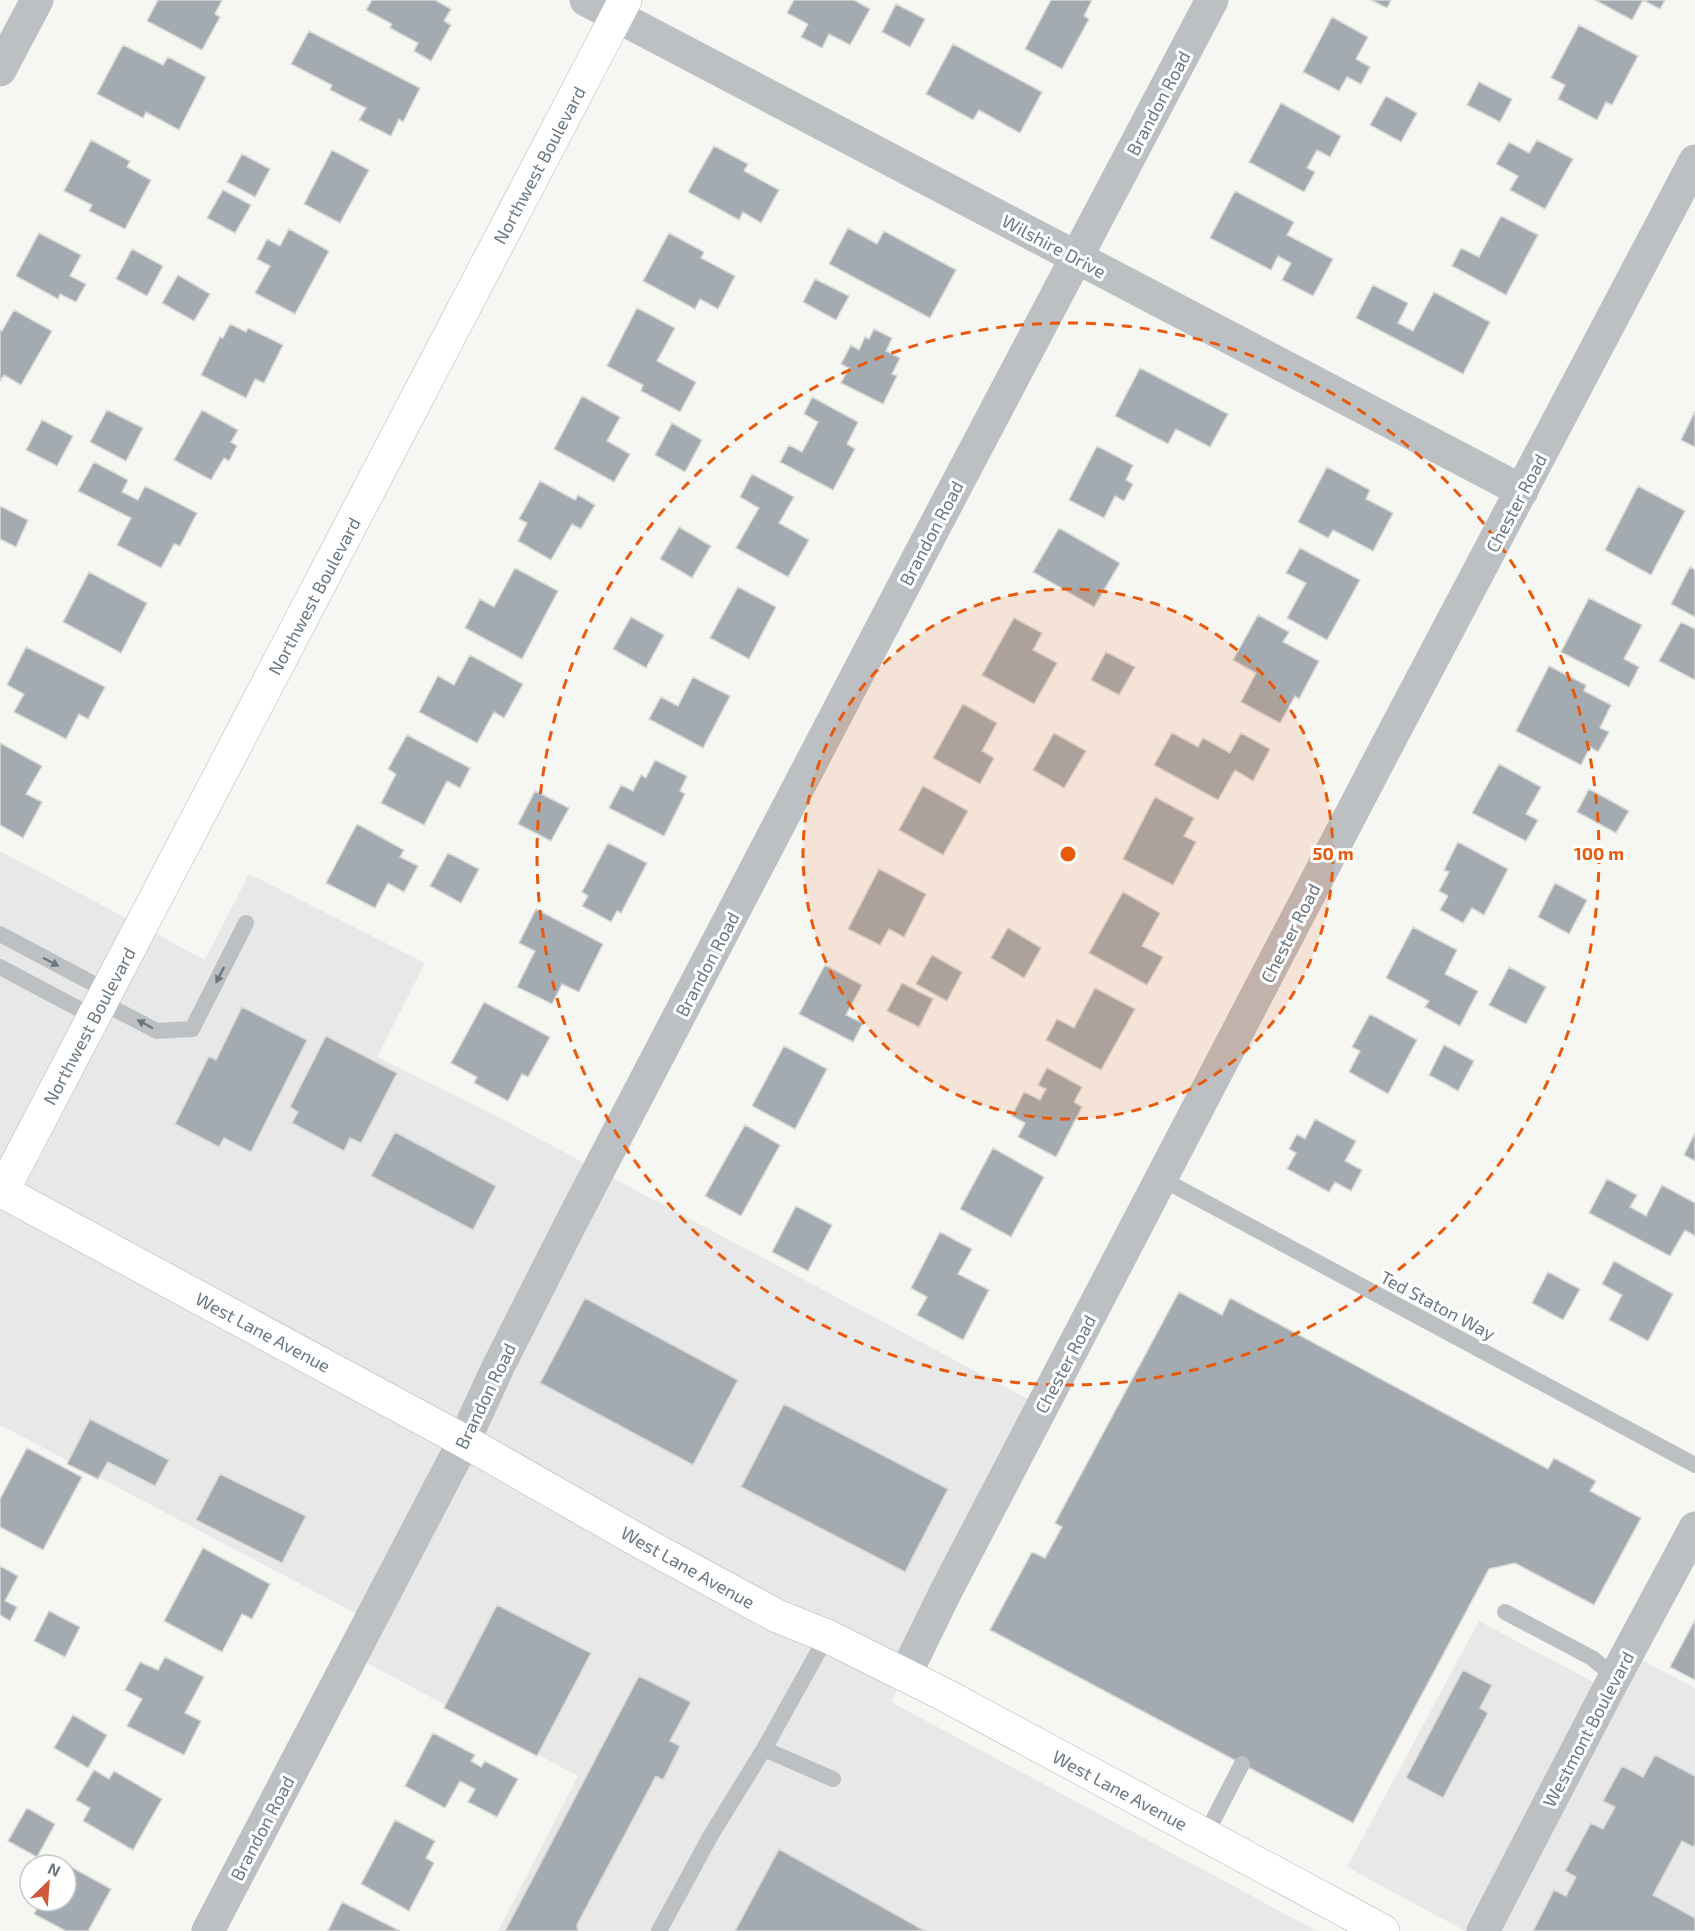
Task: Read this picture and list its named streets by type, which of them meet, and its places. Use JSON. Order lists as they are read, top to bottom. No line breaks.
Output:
{"streets":{"main road":["Northwest Boulevard","West Lane Avenue"],"street":["Brandon Road","Wilshire Drive","Chester Road","Westmont Boulevard"],"lane":["Ted Staton Way"]},"crossings":[["Brandon Road","Wilshire Drive"],["Brandon Road","West Lane Avenue"],["Northwest Boulevard","Wilshire Drive"],["Northwest Boulevard","West Lane Avenue"],["Wilshire Drive","Chester Road"],["Chester Road","Ted Staton Way"],["Chester Road","West Lane Avenue"]],"north":"top right","rings":["50 m","100 m"]}
